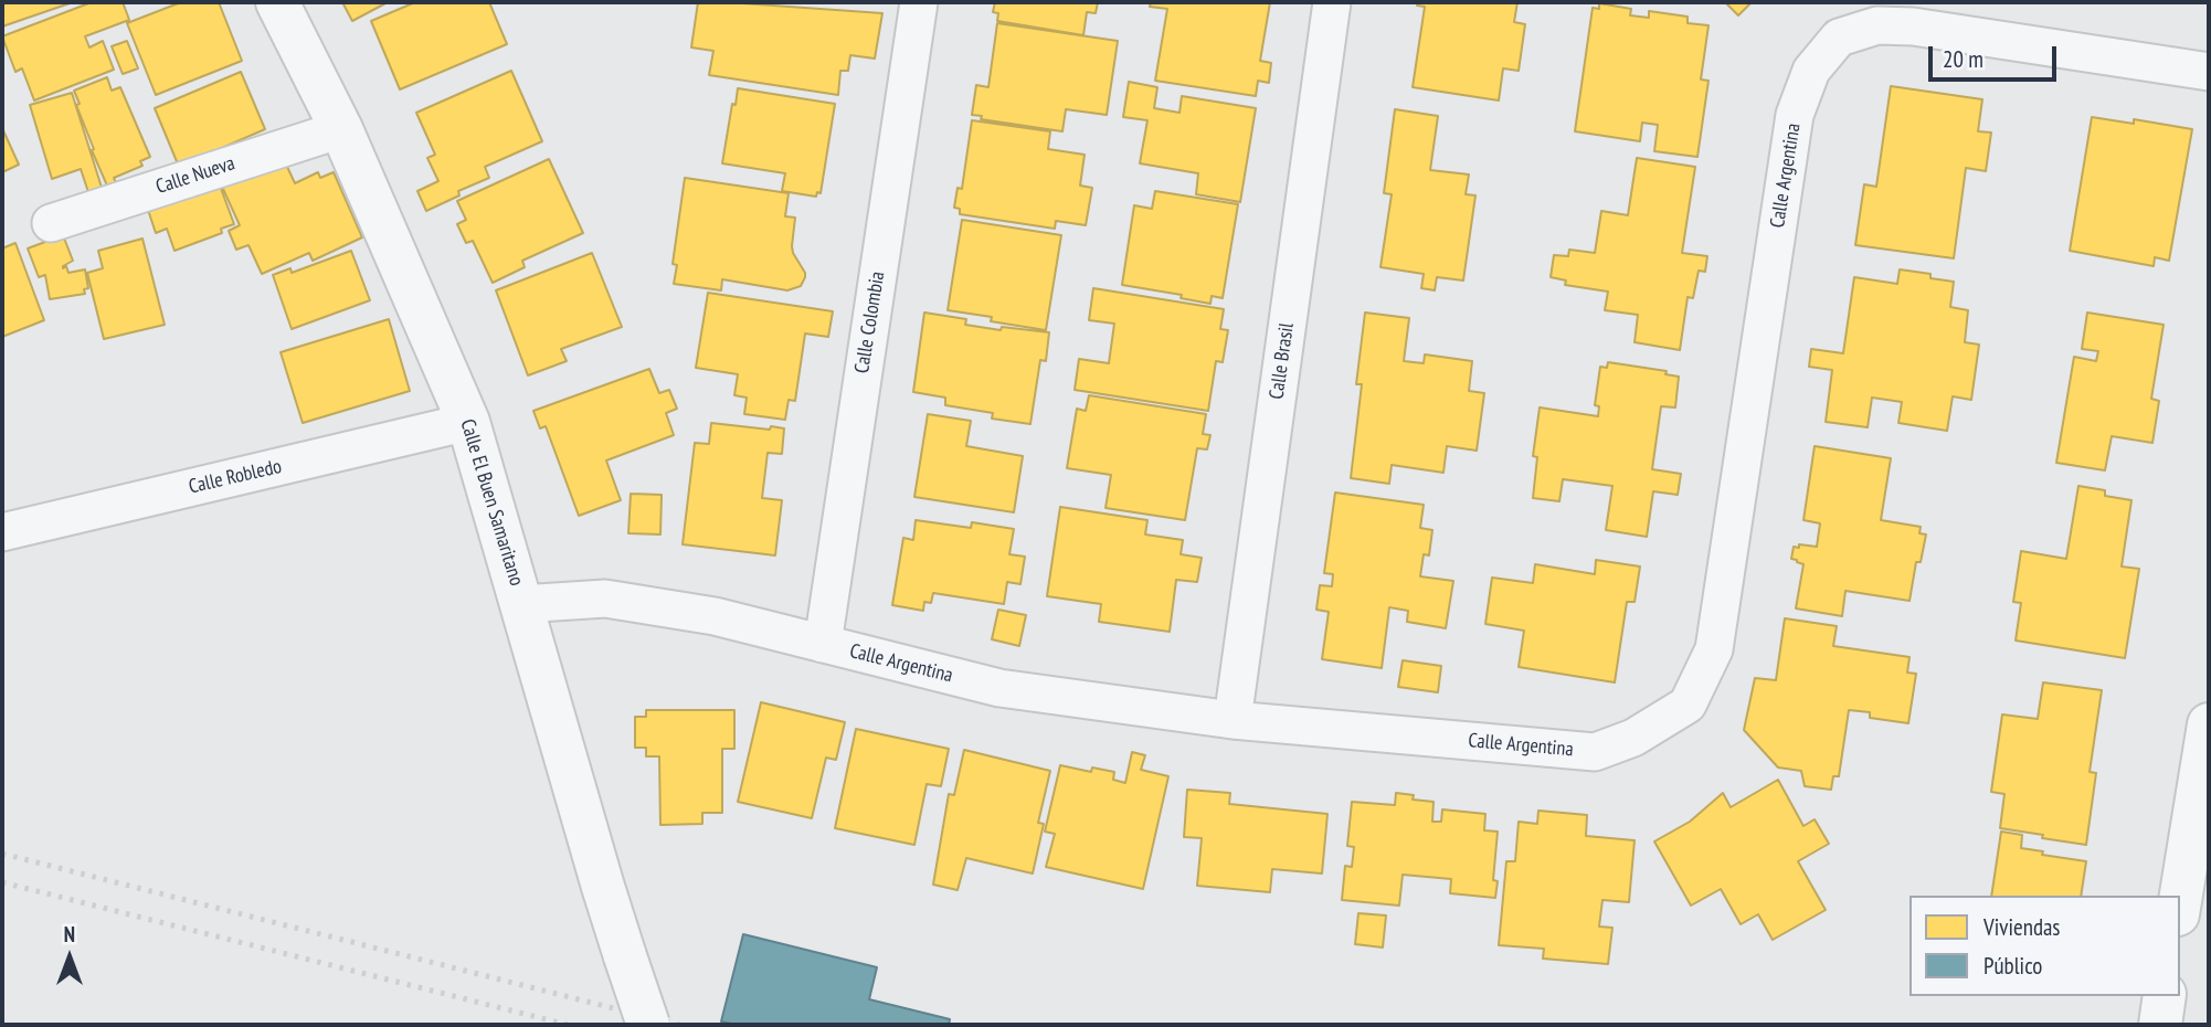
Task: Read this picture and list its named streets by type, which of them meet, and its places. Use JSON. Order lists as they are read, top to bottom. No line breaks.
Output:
{"streets":{"street":["Calle Nueva","Calle Argentina","Calle Colombia","Calle Brasil","Calle Robledo","Calle El Buen Samaritano"]},"crossings":[["Calle Nueva","Calle El Buen Samaritano"],["Calle Argentina","Calle Colombia"],["Calle Argentina","Calle Brasil"],["Calle Argentina","Calle El Buen Samaritano"],["Calle Robledo","Calle El Buen Samaritano"]],"legend":["Viviendas","Público"],"scale_bar":"20 m","north":"top"}
